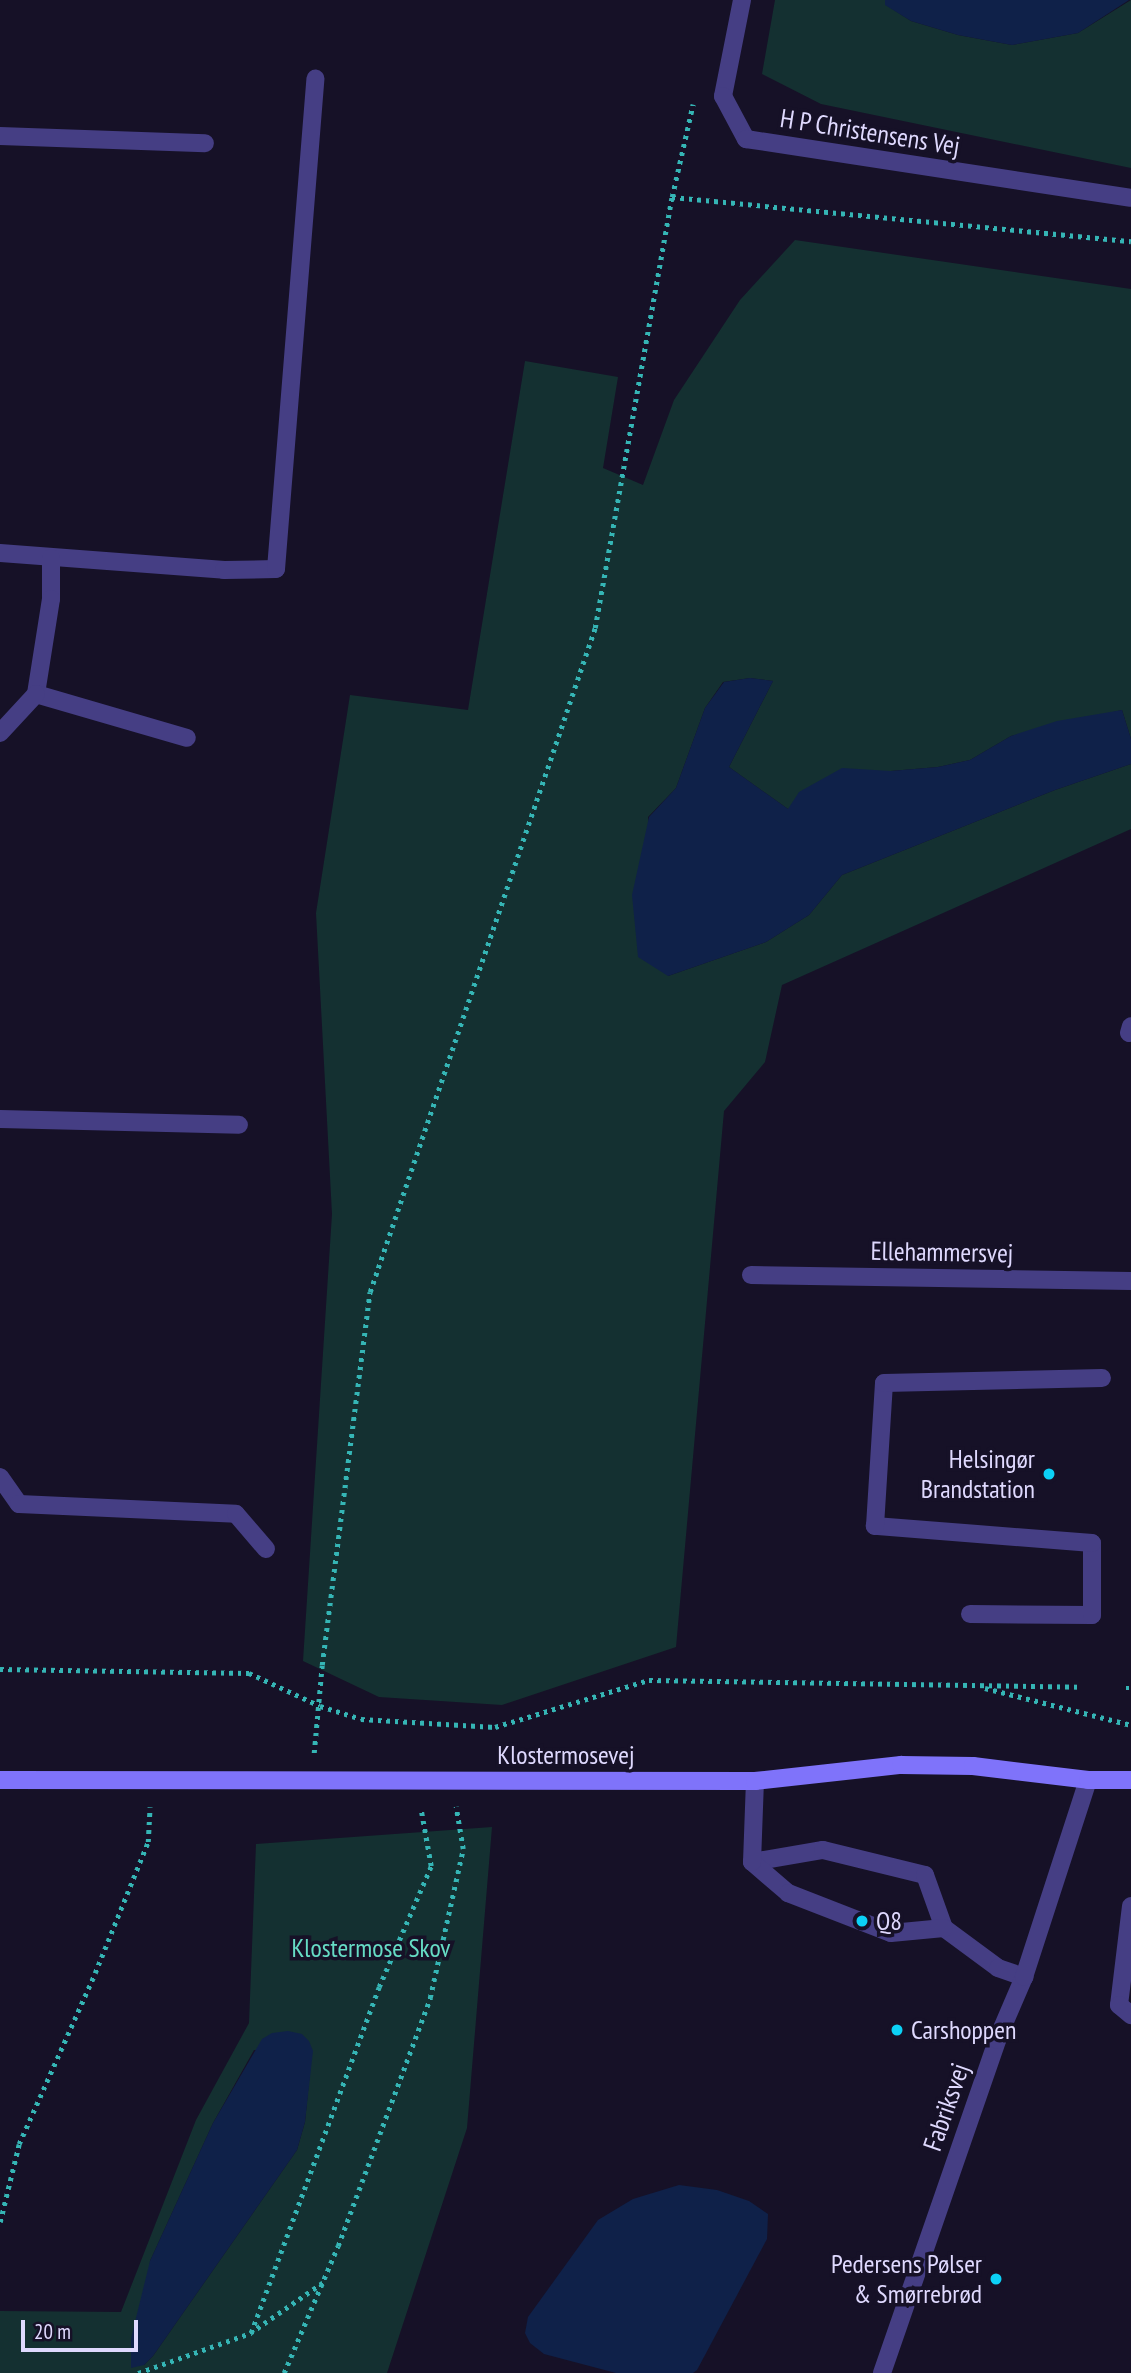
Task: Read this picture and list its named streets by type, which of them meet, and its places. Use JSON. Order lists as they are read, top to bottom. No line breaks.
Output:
{"streets":{"main road":["Klostermosevej"],"street":["H P Christensens Vej","Ellehammersvej","Fabriksvej"]},"crossings":[["Klostermosevej","Fabriksvej"]],"parks":["Klostermose Skov"],"places":["Helsingør Brandstation","Q8","Carshoppen","Pedersens Pølser & Smørrebrød"],"scale_bar":"20 m"}
